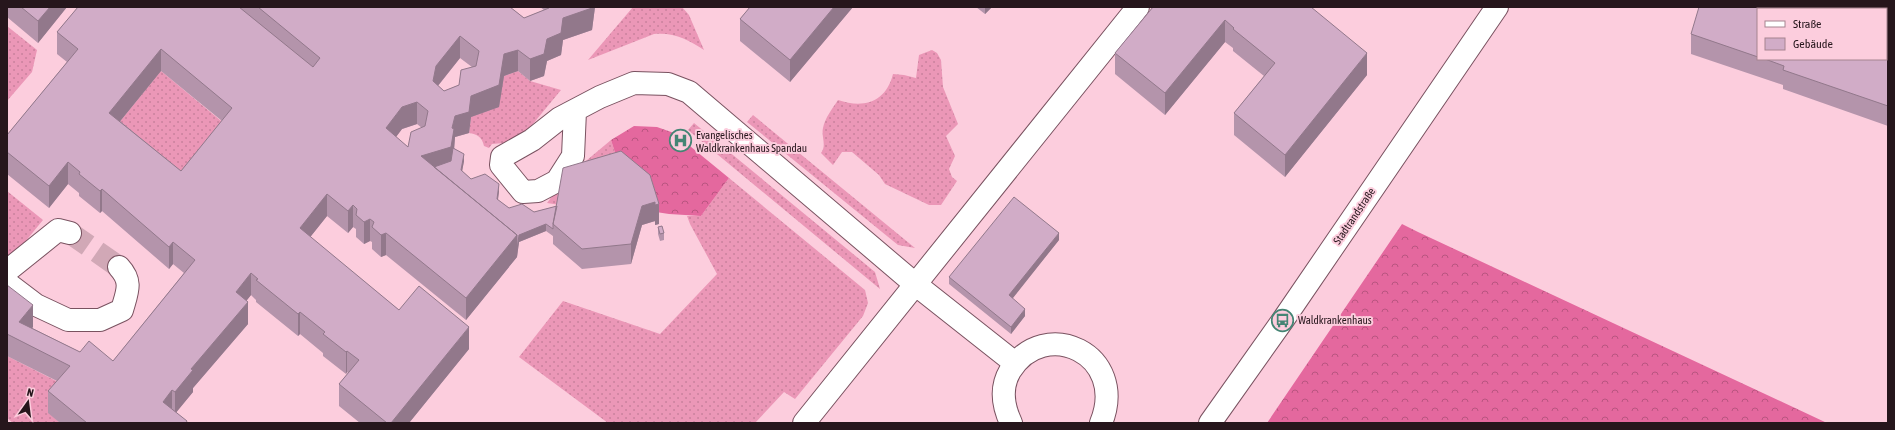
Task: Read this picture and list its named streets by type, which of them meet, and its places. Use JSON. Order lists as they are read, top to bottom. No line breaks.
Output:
{"streets":{"street":["Stadtrandstraße"]},"places":{"hospital":["Evangelisches Waldkrankenhaus Spandau"],"bus stop":["Waldkrankenhaus"]},"legend":["Straße","Gebäude"],"north":"top"}
